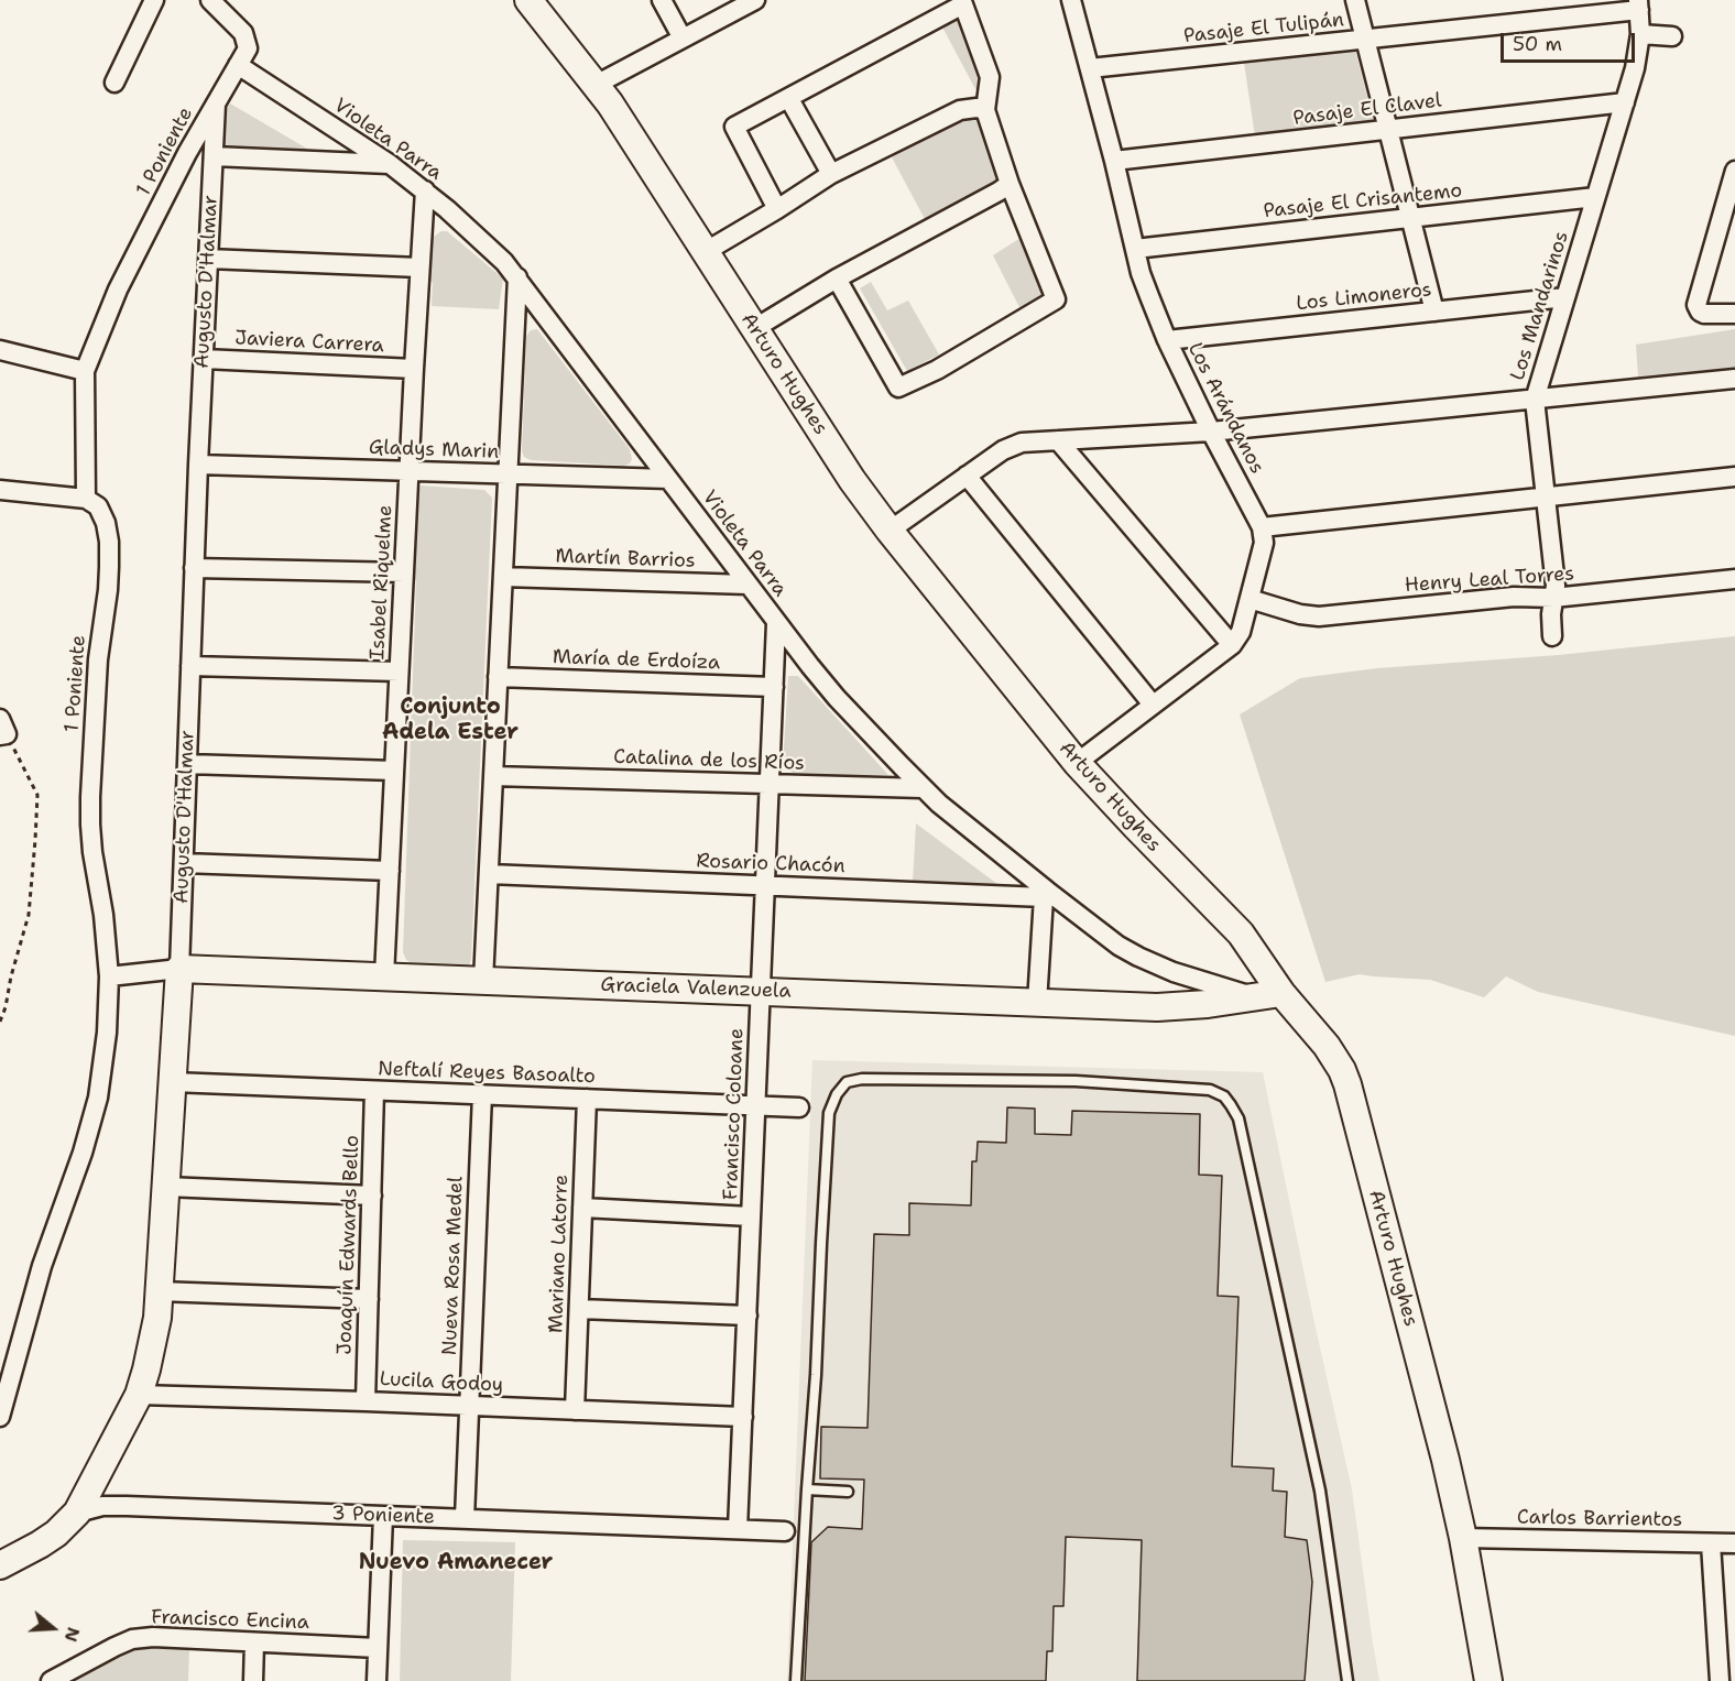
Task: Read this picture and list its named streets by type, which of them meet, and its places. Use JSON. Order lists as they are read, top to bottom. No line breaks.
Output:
{"streets":{"street":["Pasaje El Tulipán","Pasaje El Clavel","Violeta Parra","1 Poniente","Pasaje El Crisantemo","Augusto D'Halmar","Los Limoneros","Los Mandarinos","Javiera Carrera","Arturo Hughes","Los Arándanos","Gladys Marin","Martín Barrios","Henry Leal Torres","Isabel Riquelme","María de Erdoíza","Catalina de los Ríos","Rosario Chacón","Graciela Valenzuela","Neftalí Reyes Basoalto","Francisco Coloane","Joaquín Edwards Bello","Mariano Latorre","Nueva Rosa Medel","Lucila Godoy","3 Poniente","Carlos Barrientos","Francisco Encina"]},"crossings":[["Pasaje El Tulipán","Los Mandarinos"],["Pasaje El Tulipán","Los Arándanos"],["Pasaje El Clavel","Los Mandarinos"],["Pasaje El Clavel","Los Arándanos"],["Violeta Parra","1 Poniente"],["Violeta Parra","Gladys Marin"],["Violeta Parra","Martín Barrios"],["Violeta Parra","Isabel Riquelme"],["Violeta Parra","Catalina de los Ríos"],["Violeta Parra","Rosario Chacón"],["Violeta Parra","Graciela Valenzuela"],["Violeta Parra","Francisco Coloane"],["1 Poniente","Augusto D'Halmar"],["1 Poniente","Graciela Valenzuela"],["Pasaje El Crisantemo","Los Mandarinos"],["Pasaje El Crisantemo","Los Arándanos"],["Augusto D'Halmar","Javiera Carrera"],["Augusto D'Halmar","Gladys Marin"],["Augusto D'Halmar","Graciela Valenzuela"],["Augusto D'Halmar","Neftalí Reyes Basoalto"],["Augusto D'Halmar","Lucila Godoy"],["Augusto D'Halmar","3 Poniente"],["Los Limoneros","Los Mandarinos"],["Los Limoneros","Los Arándanos"],["Los Mandarinos","Henry Leal Torres"],["Javiera Carrera","Isabel Riquelme"],["Arturo Hughes","Los Arándanos"],["Arturo Hughes","Graciela Valenzuela"],["Arturo Hughes","Carlos Barrientos"],["Los Arándanos","Henry Leal Torres"],["Gladys Marin","Isabel Riquelme"],["Isabel Riquelme","Graciela Valenzuela"],["María de Erdoíza","Francisco Coloane"],["Catalina de los Ríos","Francisco Coloane"],["Rosario Chacón","Francisco Coloane"],["Graciela Valenzuela","Francisco Coloane"],["Neftalí Reyes Basoalto","Francisco Coloane"],["Neftalí Reyes Basoalto","Joaquín Edwards Bello"],["Neftalí Reyes Basoalto","Mariano Latorre"],["Neftalí Reyes Basoalto","Nueva Rosa Medel"],["Francisco Coloane","Lucila Godoy"],["Francisco Coloane","3 Poniente"],["Joaquín Edwards Bello","Lucila Godoy"],["Mariano Latorre","Lucila Godoy"],["Nueva Rosa Medel","Lucila Godoy"],["Nueva Rosa Medel","3 Poniente"]],"districts":["Conjunto Adela Ester","Nuevo Amanecer"],"scale_bar":"50 m","north":"right"}
